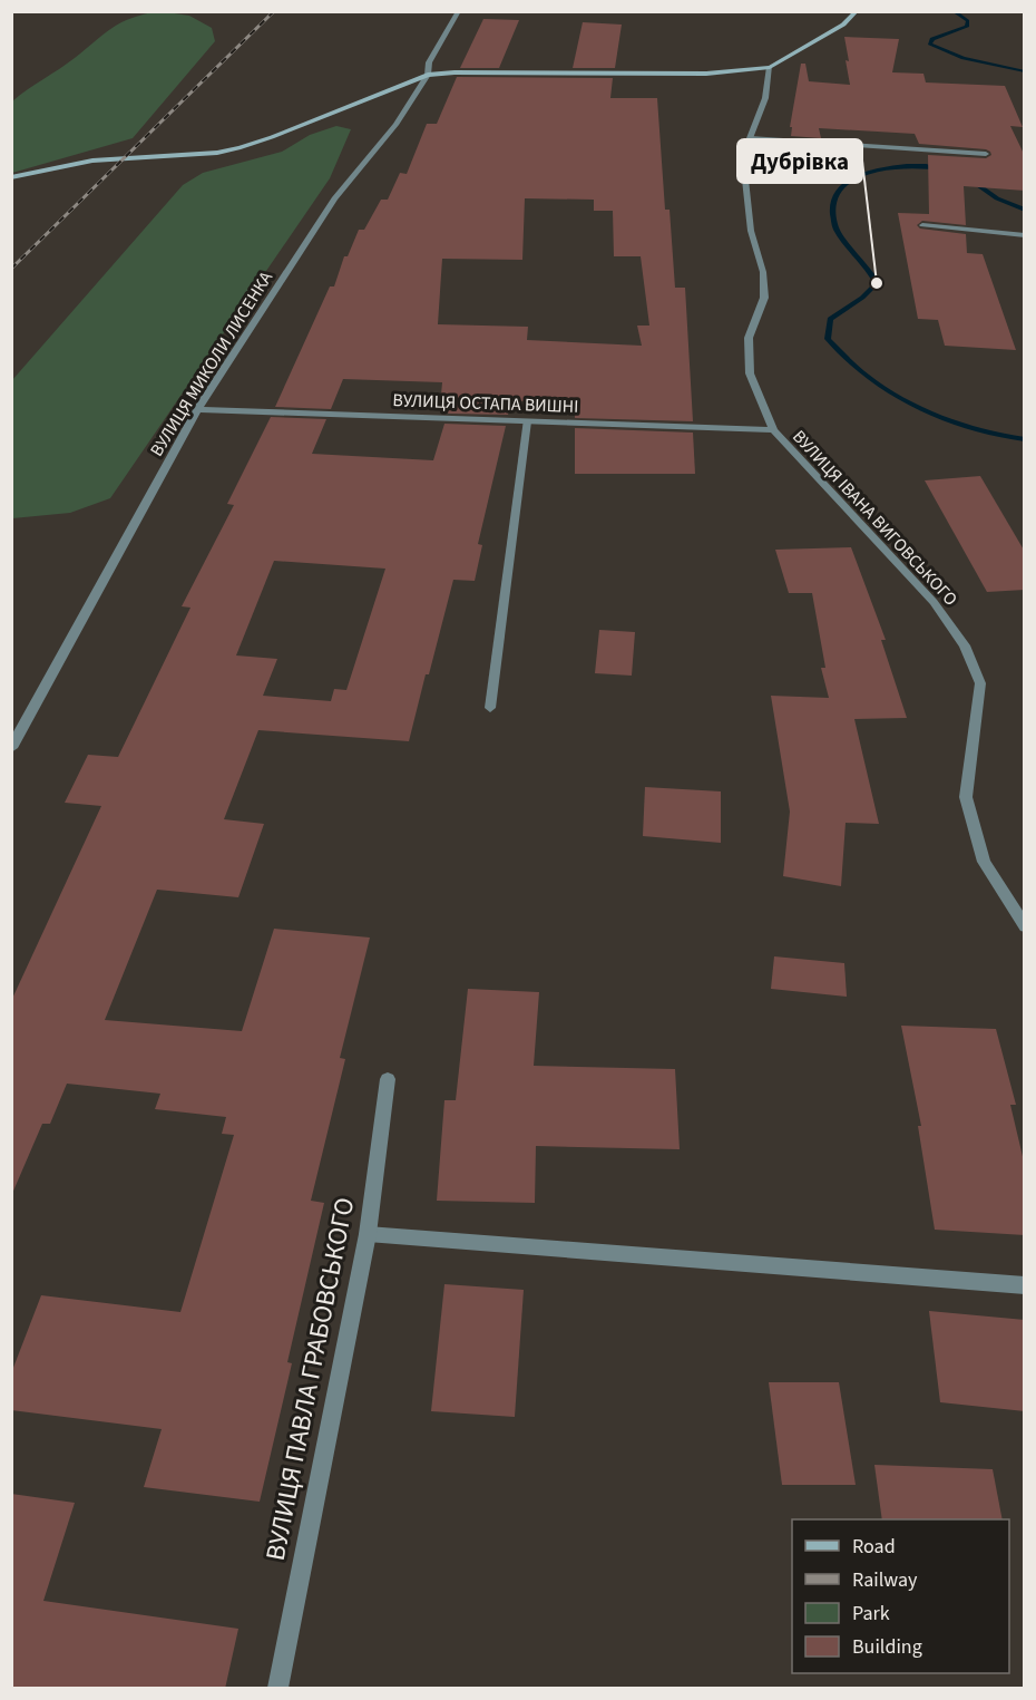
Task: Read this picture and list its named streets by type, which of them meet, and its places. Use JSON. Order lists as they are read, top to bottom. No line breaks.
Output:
{"streets":{"street":["ВУЛИЦЯ МИКОЛИ ЛИСЕНКА","ВУЛИЦЯ ОСТАПА ВИШНІ","ВУЛИЦЯ ІВАНА ВИГОВСЬКОГО","ВУЛИЦЯ ПАВЛА ГРАБОВСЬКОГО"]},"crossings":[["ВУЛИЦЯ МИКОЛИ ЛИСЕНКА","ВУЛИЦЯ ОСТАПА ВИШНІ"],["ВУЛИЦЯ ОСТАПА ВИШНІ","ВУЛИЦЯ ІВАНА ВИГОВСЬКОГО"]],"places":["Дубрівка"],"legend":["Road","Railway","Park","Building"]}
